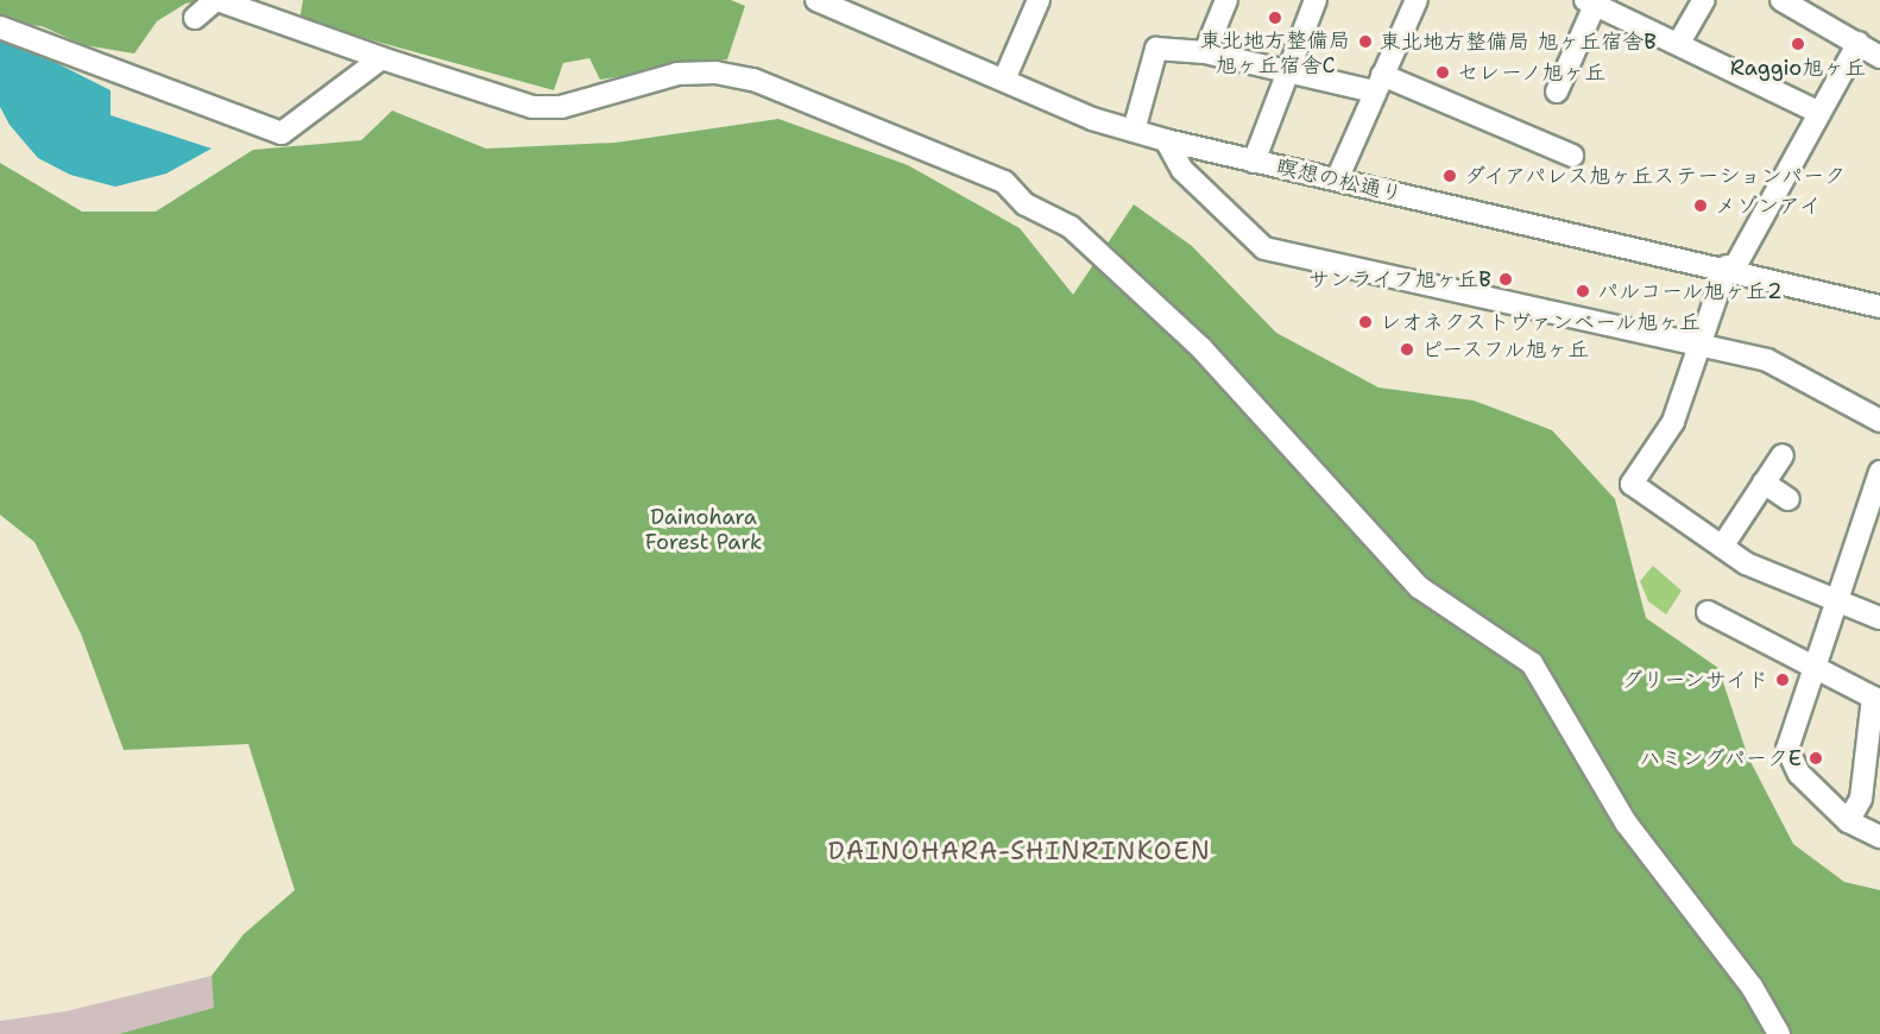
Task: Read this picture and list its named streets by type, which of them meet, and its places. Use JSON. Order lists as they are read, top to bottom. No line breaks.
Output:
{"streets":{"street":["瞑想の松通り"]},"districts":["DAINOHARA-SHINRINKOEN"],"parks":["Dainohara Forest Park"],"places":["東北地方整備局 旭ヶ丘宿舎C","東北地方整備局 旭ヶ丘宿舎B","Raggio旭ヶ丘","セレーノ旭ヶ丘","ダイアパレス旭ヶ丘ステーションパーク","メゾンアイ","サンライフ旭ヶ丘B","パルコール旭ヶ丘2","レオネクストヴァンベール旭ヶ丘","ピースフル旭ヶ丘","グリーンサイド","ハミングパークE"]}
